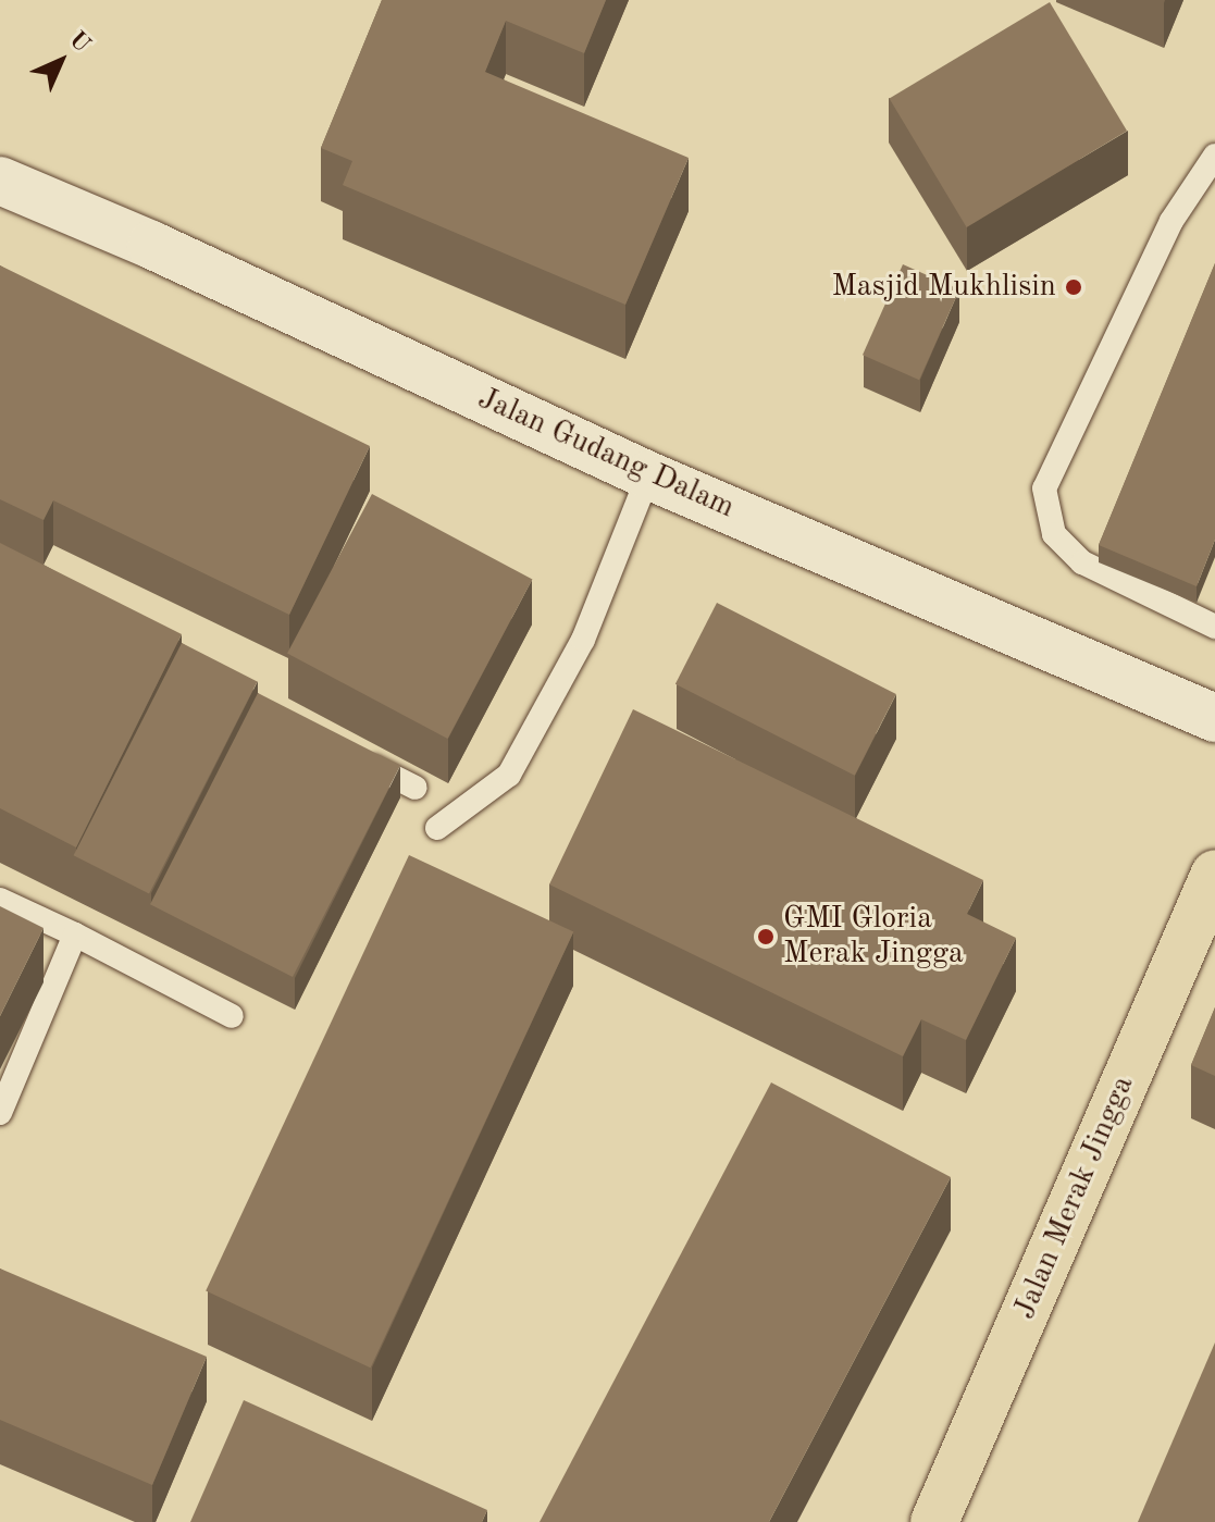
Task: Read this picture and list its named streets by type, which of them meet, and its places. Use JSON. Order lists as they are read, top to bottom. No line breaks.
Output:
{"streets":{"main road":["Jalan Merak Jingga"],"street":["Jalan Gudang Dalam"]},"places":["Masjid Mukhlisin","GMI Gloria Merak Jingga"],"north":"top right"}
